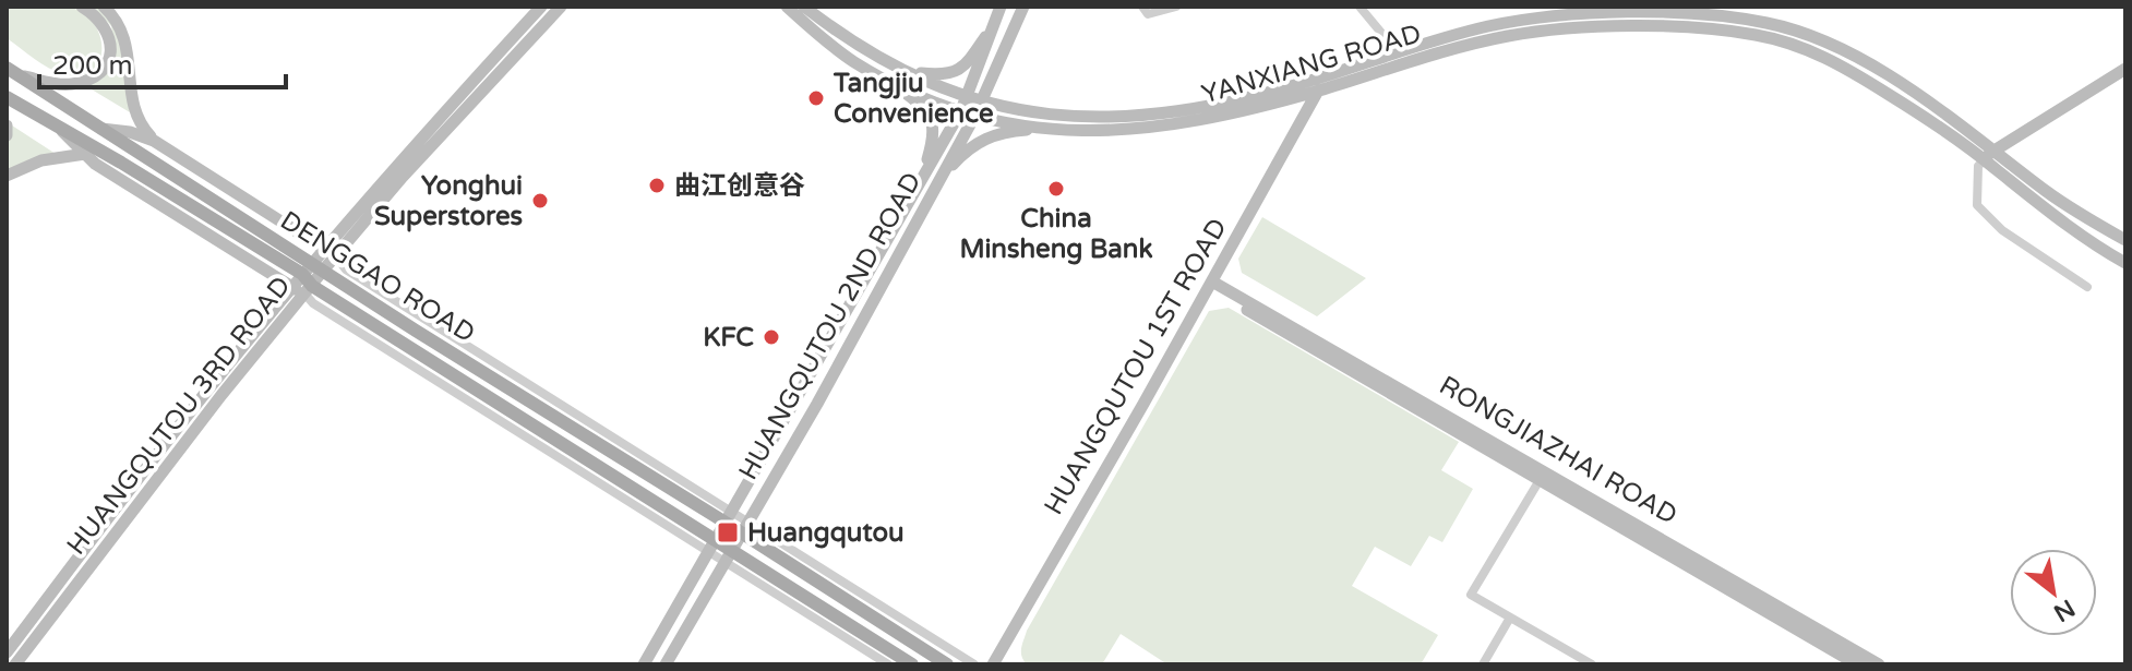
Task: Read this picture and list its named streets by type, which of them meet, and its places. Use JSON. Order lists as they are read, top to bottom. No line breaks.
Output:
{"streets":{"main road":["YANXIANG ROAD","DENGGAO ROAD","HUANGQUTOU 2ND ROAD","HUANGQUTOU 1ST ROAD","HUANGQUTOU 3RD ROAD","RONGJIAZHAI ROAD"]},"crossings":[["YANXIANG ROAD","HUANGQUTOU 2ND ROAD"],["YANXIANG ROAD","HUANGQUTOU 1ST ROAD"],["DENGGAO ROAD","HUANGQUTOU 2ND ROAD"],["DENGGAO ROAD","HUANGQUTOU 3RD ROAD"],["HUANGQUTOU 1ST ROAD","RONGJIAZHAI ROAD"]],"places":{"other":["Tangjiu Convenience","曲江创意谷","China Minsheng Bank","Yonghui Superstores","KFC"],"transit":["Huangqutou"]},"scale_bar":"200 m","north":"bottom right"}
